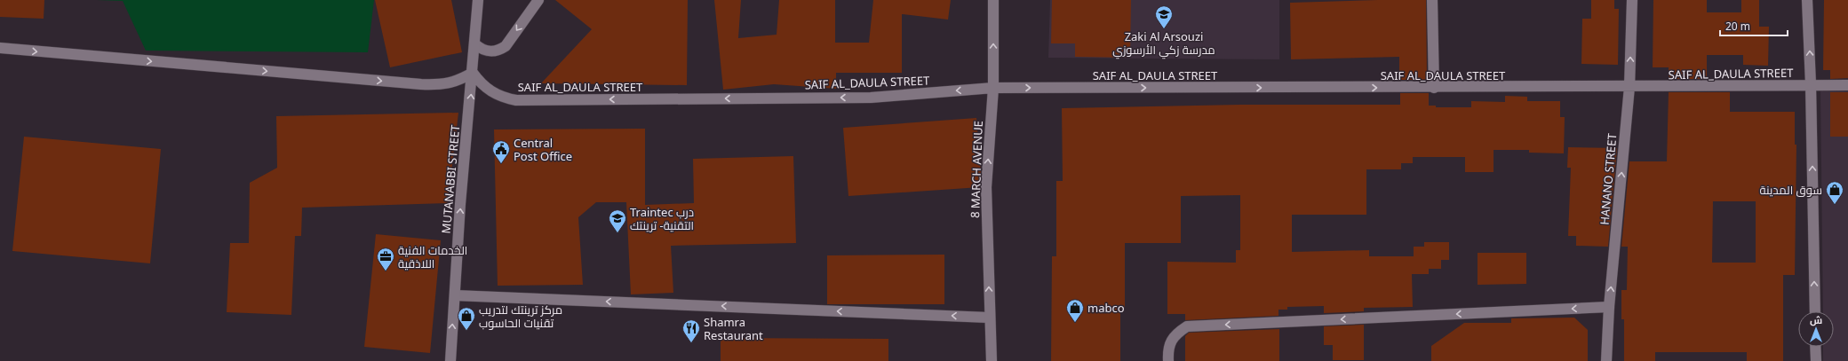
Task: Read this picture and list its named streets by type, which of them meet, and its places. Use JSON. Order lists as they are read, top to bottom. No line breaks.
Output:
{"streets":{"street":["SAIF AL_DAULA STREET","8 MARCH AVENUE","MUTANABBI STREET","HANANO STREET"]},"crossings":[["SAIF AL_DAULA STREET","8 MARCH AVENUE"],["SAIF AL_DAULA STREET","MUTANABBI STREET"],["SAIF AL_DAULA STREET","HANANO STREET"]],"one_way":["8 MARCH AVENUE","MUTANABBI STREET","HANANO STREET"],"places":{"school or university":["Zaki Al Arsouzi مدرسة زكي الأرسوزي","Traintec درب التقنية- ترينتك"],"public building":["Central Post Office"],"shop":["سوق المدينة","mabco","مركز ترينتك لتدريب تقنيات الحاسوب"],"office":["الخدمات الفنية اللاذقية"],"restaurant":["Shamra Restaurant"]},"scale_bar":"20 m","north":"top"}
